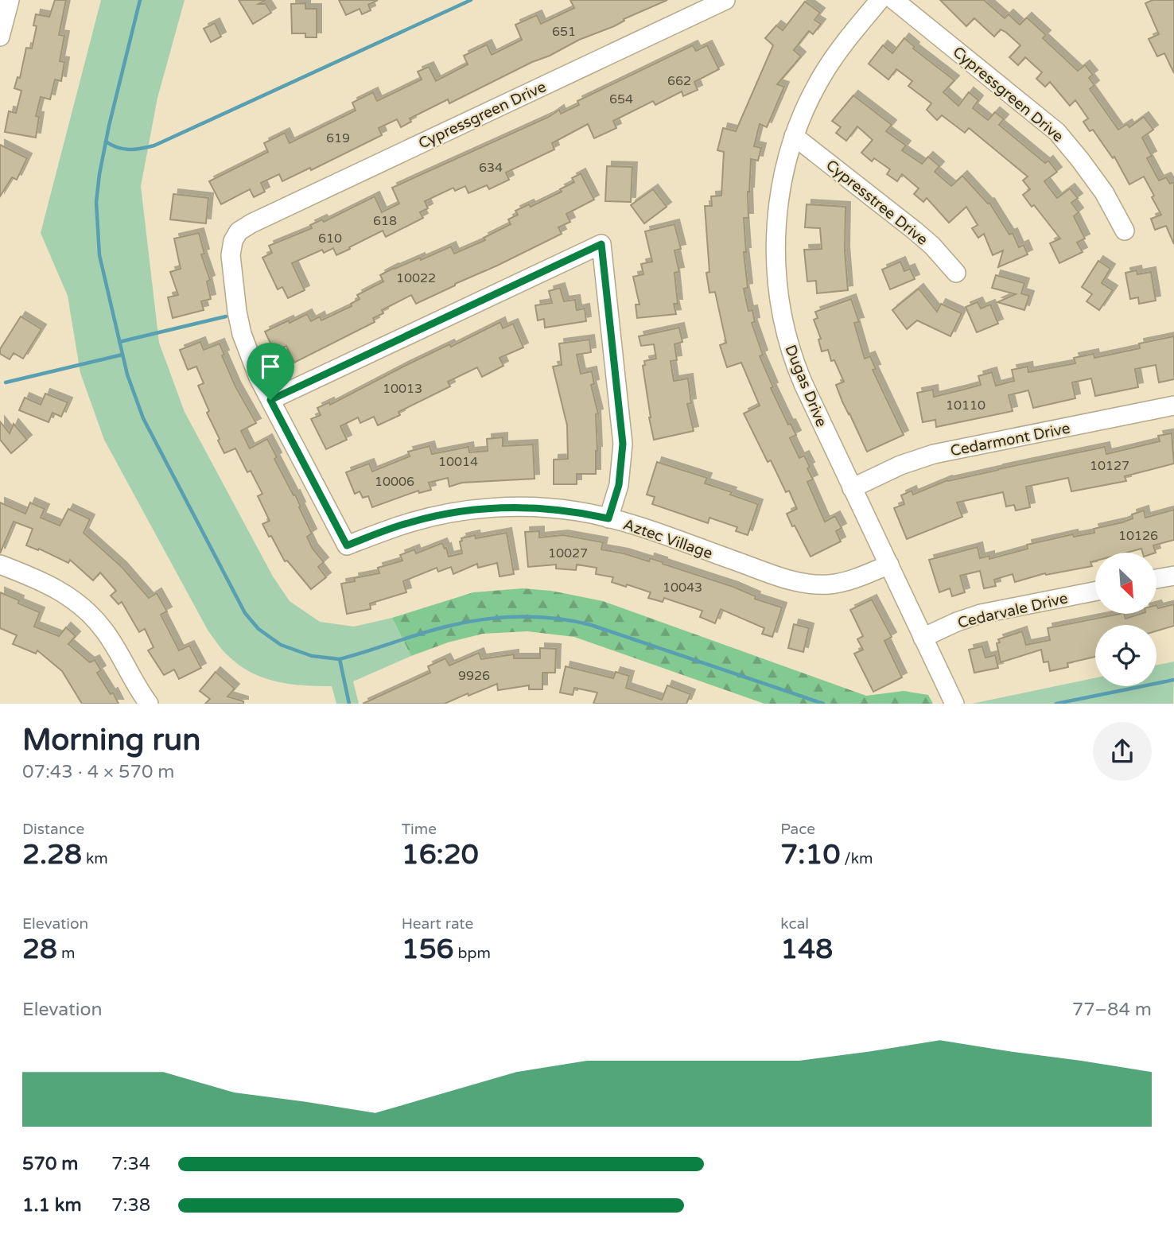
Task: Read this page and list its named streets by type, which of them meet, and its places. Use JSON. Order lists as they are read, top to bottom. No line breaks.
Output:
{"streets":{"street":["Cypressgreen Drive","Cypresstree Drive","Dugas Drive","Cedarmont Drive","Aztec Village","Cedarvale Drive"]},"crossings":[["Cypressgreen Drive","Aztec Village"],["Cypresstree Drive","Dugas Drive"],["Dugas Drive","Cedarmont Drive"],["Dugas Drive","Aztec Village"],["Dugas Drive","Cedarvale Drive"]],"house_numbers":["651","662","654","619","634","618","610","10022","10013","10110","10014","10127","10006","10126","10027","10043","9926"],"north":"bottom right","page":{"heading":["Morning run","07:43 · 4 × 570 m"],"stats":[["Distance","2.28 km"],["Time","16:20"],["Pace","7:10 /km"],["Elevation","28 m"],["Heart rate","156 bpm"],["kcal","148"]],"chart":["Elevation","77–84 m"],"list":[{"name":"570 m","note":"7:34"},{"name":"1.1 km","note":"7:38"}]}}
